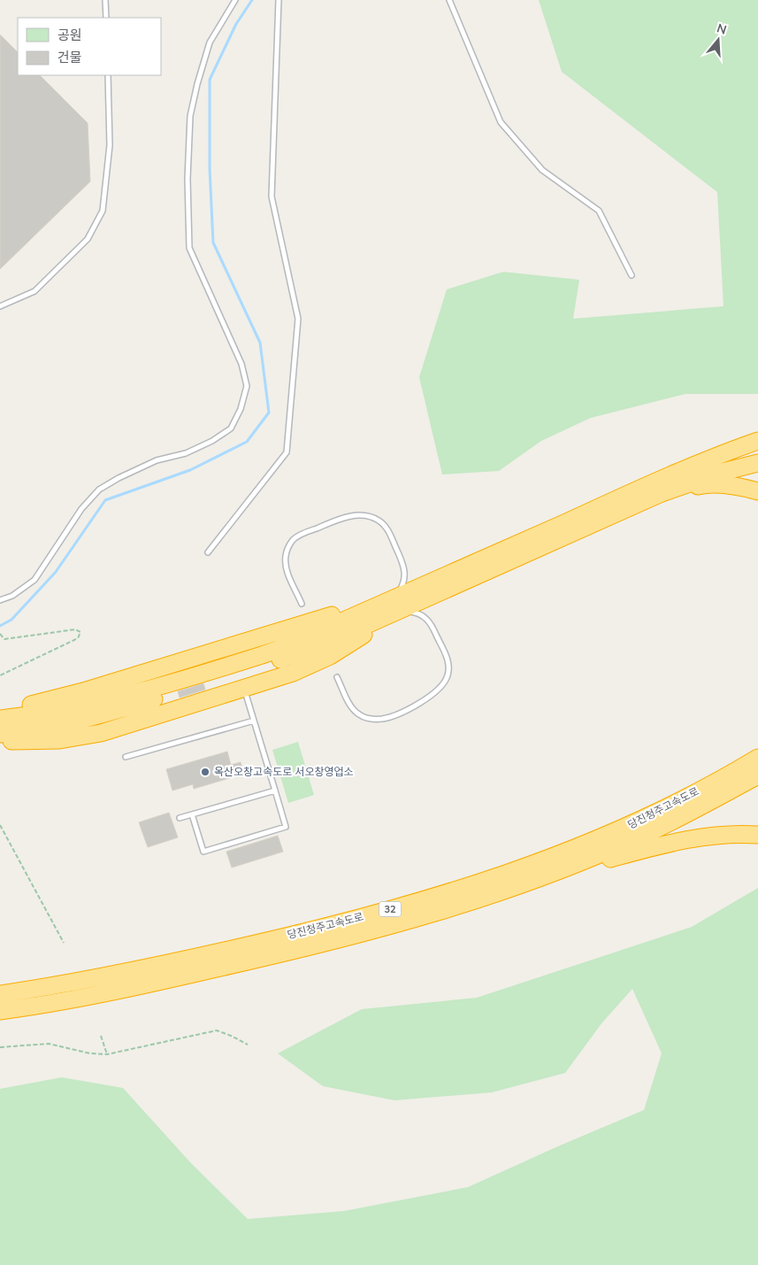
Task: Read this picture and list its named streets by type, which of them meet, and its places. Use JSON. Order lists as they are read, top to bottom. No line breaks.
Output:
{"streets":{"highway":["당진청주고속도로","32"]},"places":["옥산오창고속도로 서오창영업소"],"legend":["공원","건물"],"north":"top"}
